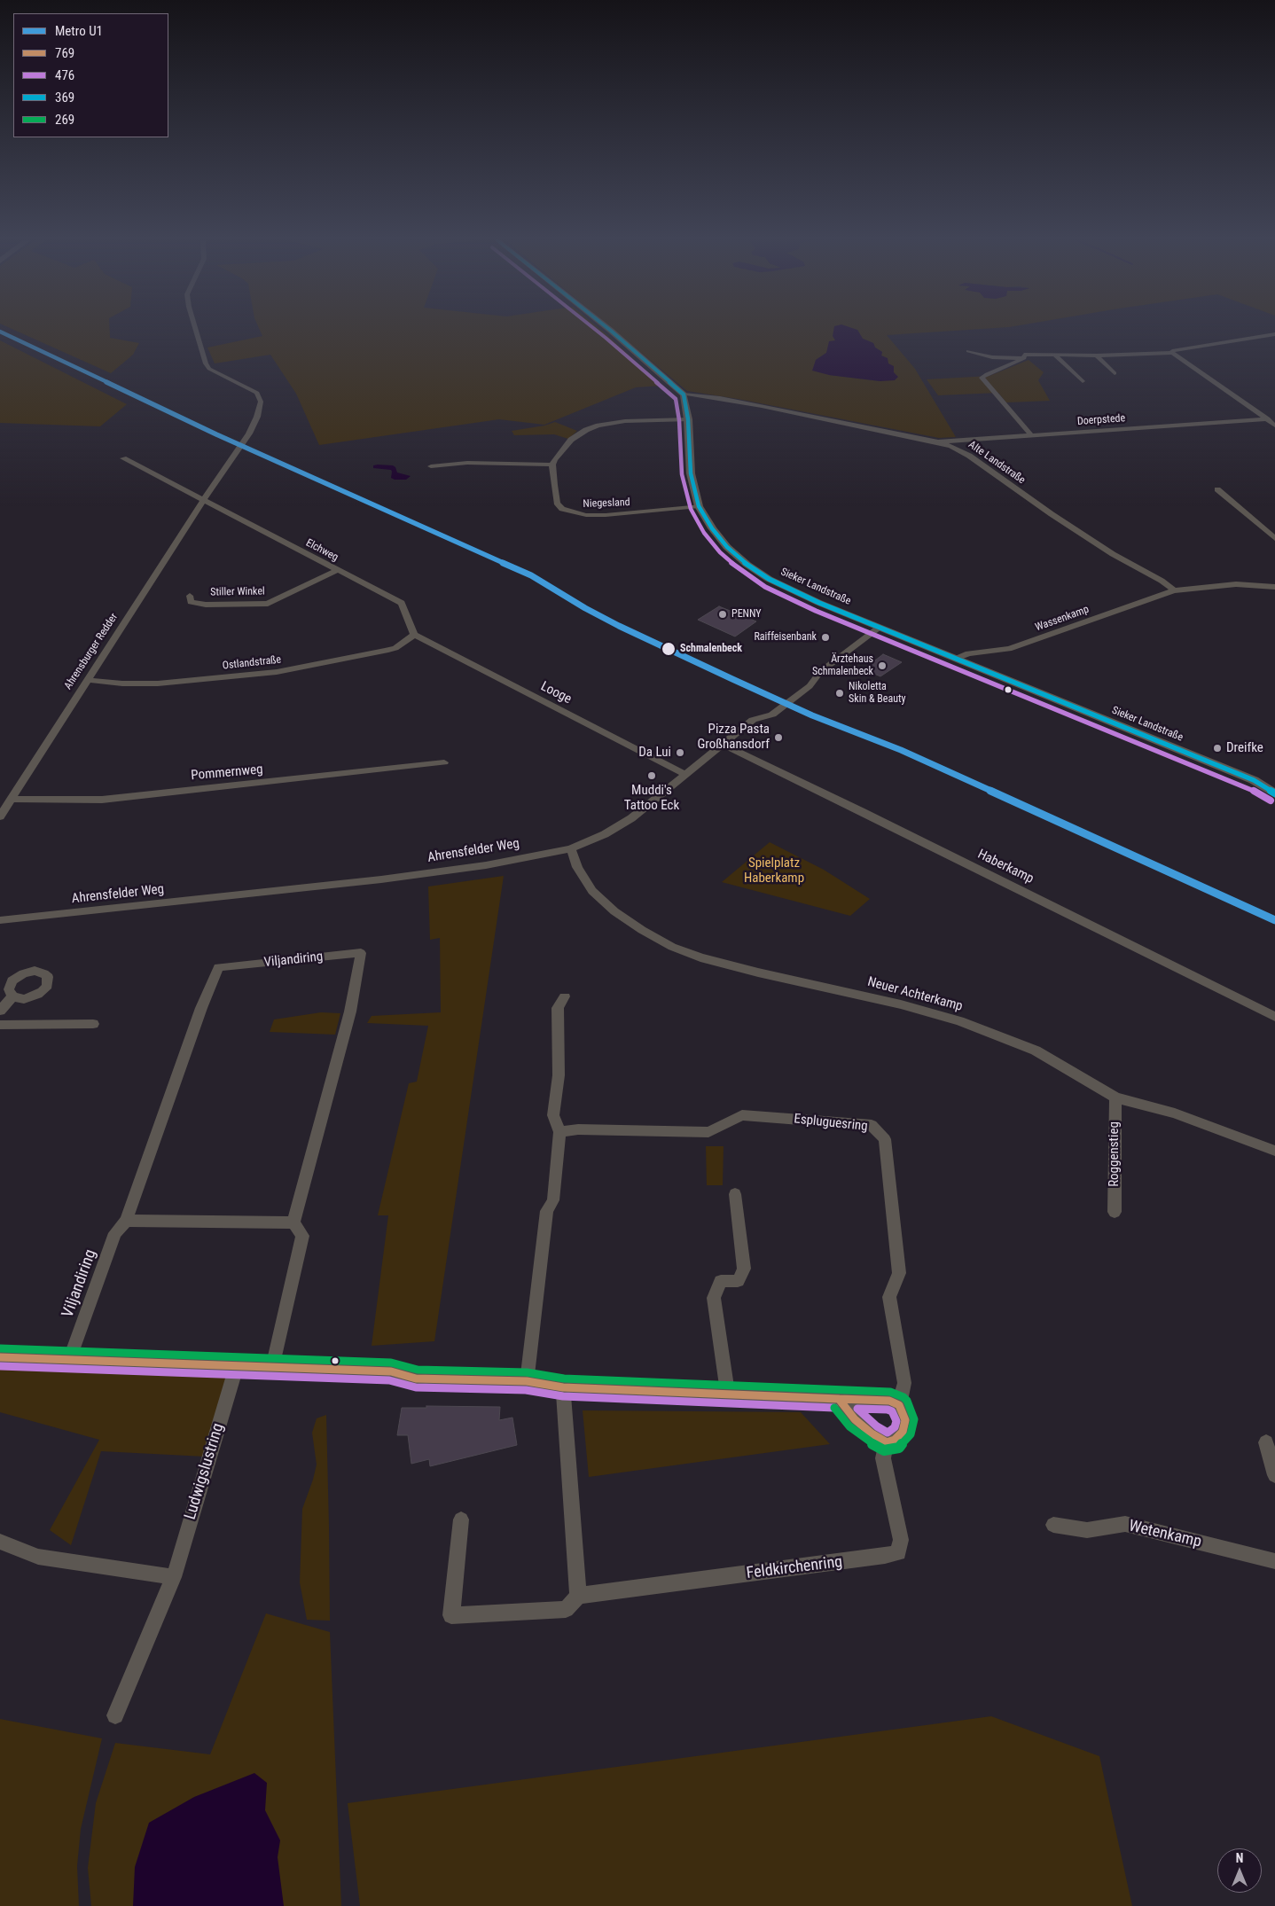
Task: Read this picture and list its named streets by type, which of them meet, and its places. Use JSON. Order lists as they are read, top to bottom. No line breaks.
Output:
{"streets":{"street":["Doerpstede","Alte Landstraße","Niegesland","Elchweg","Sieker Landstraße","Stiller Winkel","Wassenkamp","Ahrensburger Redder","Ostlandstraße","Looge","Pommernweg","Ahrensfelder Weg","Haberkamp","Viljandiring","Neuer Achterkamp","Espluguesring","Roggenstieg","Ludwigslustring","Wetenkamp","Feldkirchenring"]},"crossings":[["Doerpstede","Alte Landstraße"],["Alte Landstraße","Sieker Landstraße"],["Alte Landstraße","Wassenkamp"],["Niegesland","Sieker Landstraße"],["Elchweg","Stiller Winkel"],["Elchweg","Ahrensburger Redder"],["Elchweg","Ostlandstraße"],["Elchweg","Looge"],["Sieker Landstraße","Wassenkamp"],["Sieker Landstraße","Ahrensfelder Weg"],["Ahrensburger Redder","Ostlandstraße"],["Ahrensburger Redder","Pommernweg"],["Ostlandstraße","Looge"],["Looge","Ahrensfelder Weg"],["Ahrensfelder Weg","Haberkamp"],["Ahrensfelder Weg","Neuer Achterkamp"],["Neuer Achterkamp","Roggenstieg"]],"parks":["Spielplatz Haberkamp"],"places":["PENNY","Raiffeisenbank","Schmalenbeck","Ärztehaus Schmalenbeck","Nikoletta Skin & Beauty","Pizza Pasta Großhansdorf","Dreifke","Da Lui","Muddi's Tattoo Eck"],"lines":["transit line 476","transit line 369","metro line U1","transit line 269","transit line 769"],"legend":["Metro U1","769","476","369","269"],"north":"top"}
